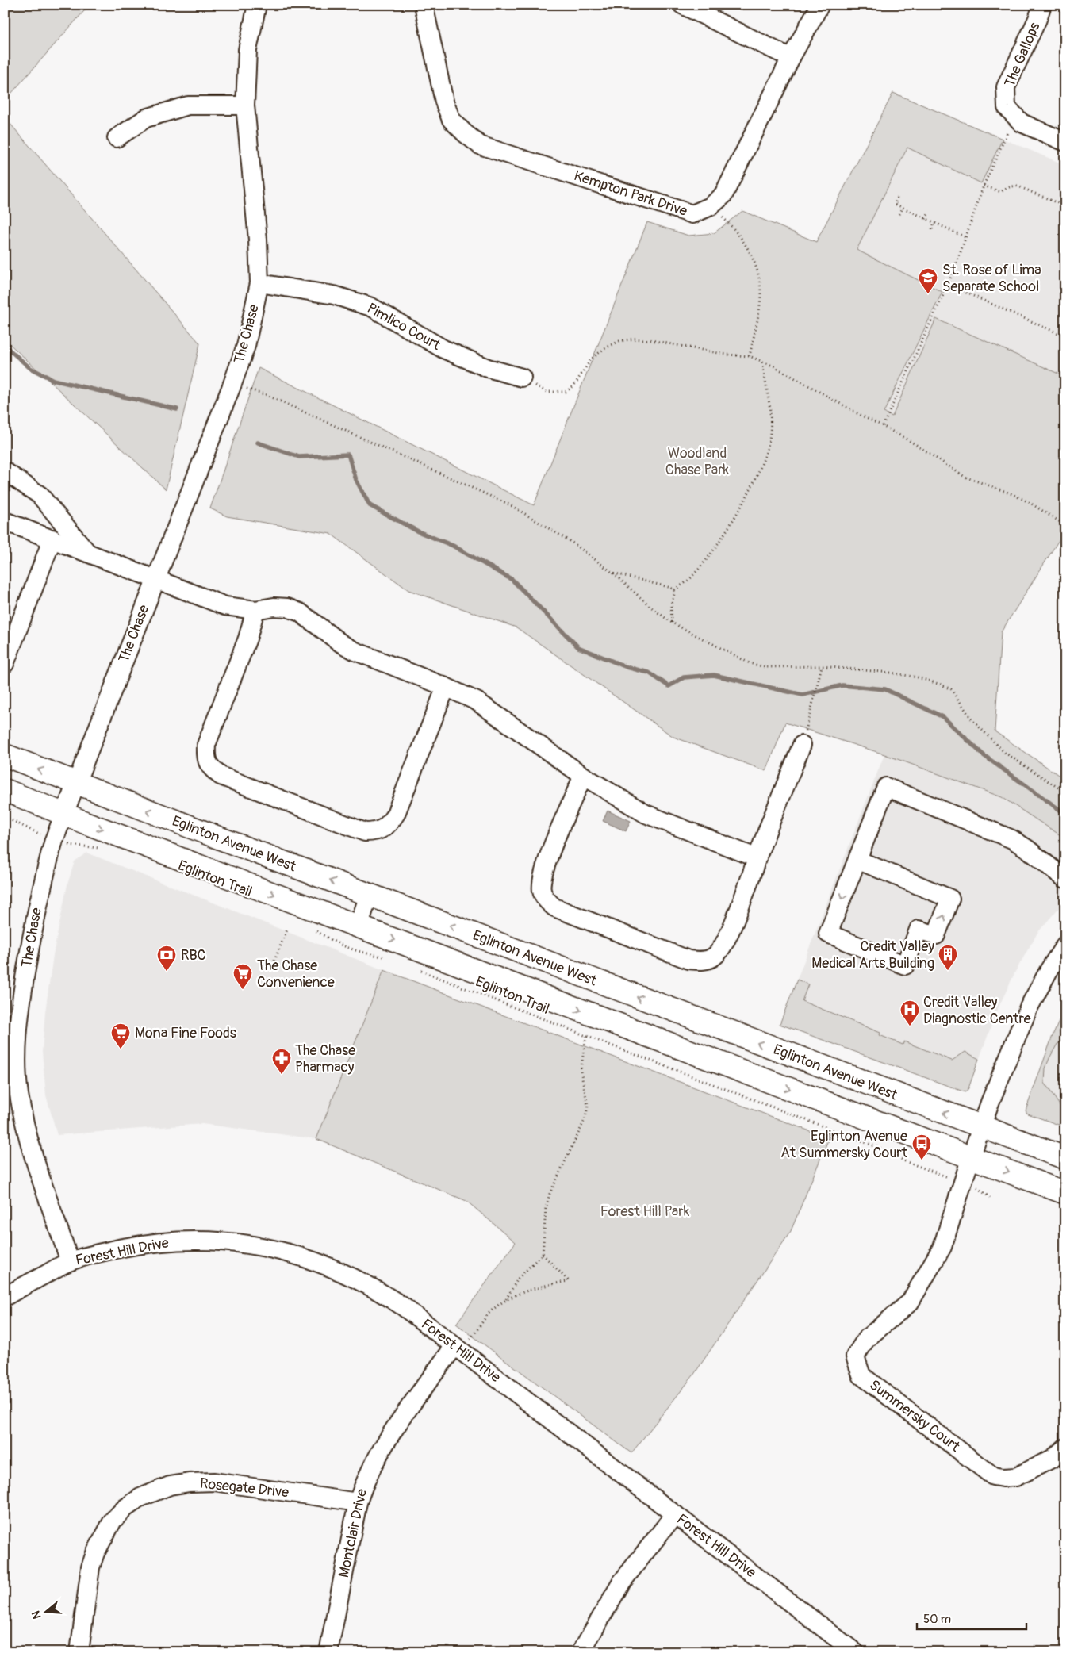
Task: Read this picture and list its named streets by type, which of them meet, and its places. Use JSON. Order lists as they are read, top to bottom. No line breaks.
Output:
{"streets":{"main road":["Eglinton Avenue West"],"street":["The Gallops","Kempton Park Drive","Pimlico Court","The Chase","Forest Hill Drive","Summersky Court","Rosegate Drive","Montclair Drive"],"path":["Eglinton Trail"]},"crossings":[["Pimlico Court","The Chase"],["The Chase","Eglinton Avenue West"],["The Chase","Forest Hill Drive"],["Forest Hill Drive","Montclair Drive"],["Rosegate Drive","Montclair Drive"]],"parks":["Woodland Chase Park","Forest Hill Park"],"places":{"school or university":["St. Rose of Lima Separate School"],"building":["Credit Valley Medical Arts Building"],"bank":["RBC"],"supermarket":["The Chase Convenience","Mona Fine Foods"],"hospital":["Credit Valley Diagnostic Centre"],"pharmacy":["The Chase Pharmacy"],"bus stop":["Eglinton Avenue At Summersky Court"]},"scale_bar":"50 m","north":"left"}
